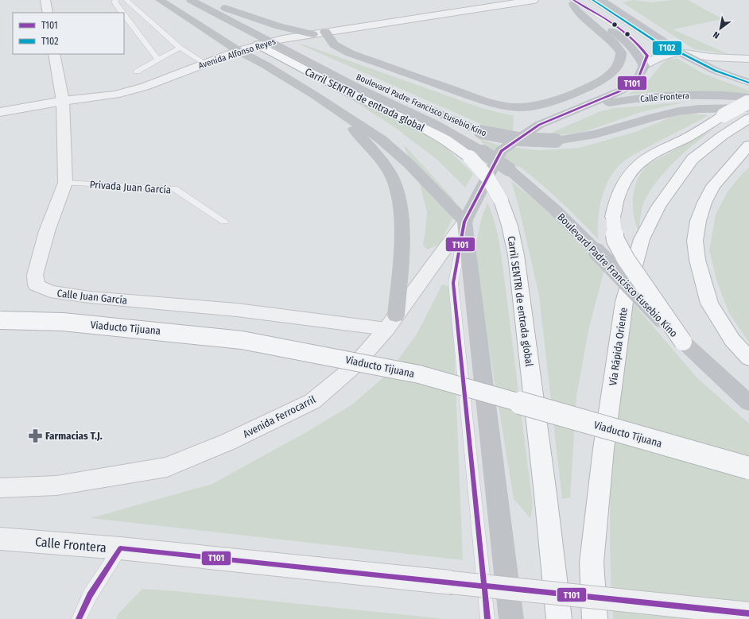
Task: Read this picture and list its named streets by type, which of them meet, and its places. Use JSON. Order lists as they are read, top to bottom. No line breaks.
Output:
{"streets":{"highway":["Carril SENTRI de entrada global","Viaducto Tijuana","Vía Rápida Oriente"],"main road":["Calle Frontera","Boulevard Padre Francisco Eusebio Kino","Avenida Ferrocarril"],"street":["Avenida Alfonso Reyes","Calle Juan García"],"lane":["Privada Juan García"]},"crossings":[["Avenida Alfonso Reyes","Carril SENTRI de entrada global"],["Avenida Alfonso Reyes","Boulevard Padre Francisco Eusebio Kino"],["Avenida Alfonso Reyes","Calle Juan García"],["Calle Frontera","Avenida Ferrocarril"],["Boulevard Padre Francisco Eusebio Kino","Vía Rápida Oriente"],["Privada Juan García","Calle Juan García"],["Calle Juan García","Avenida Ferrocarril"]],"places":{"pharmacy":["Farmacias T.J."]},"lines":["transit line T101","transit line T102"],"legend":["T101","T102"],"north":"bottom left"}
